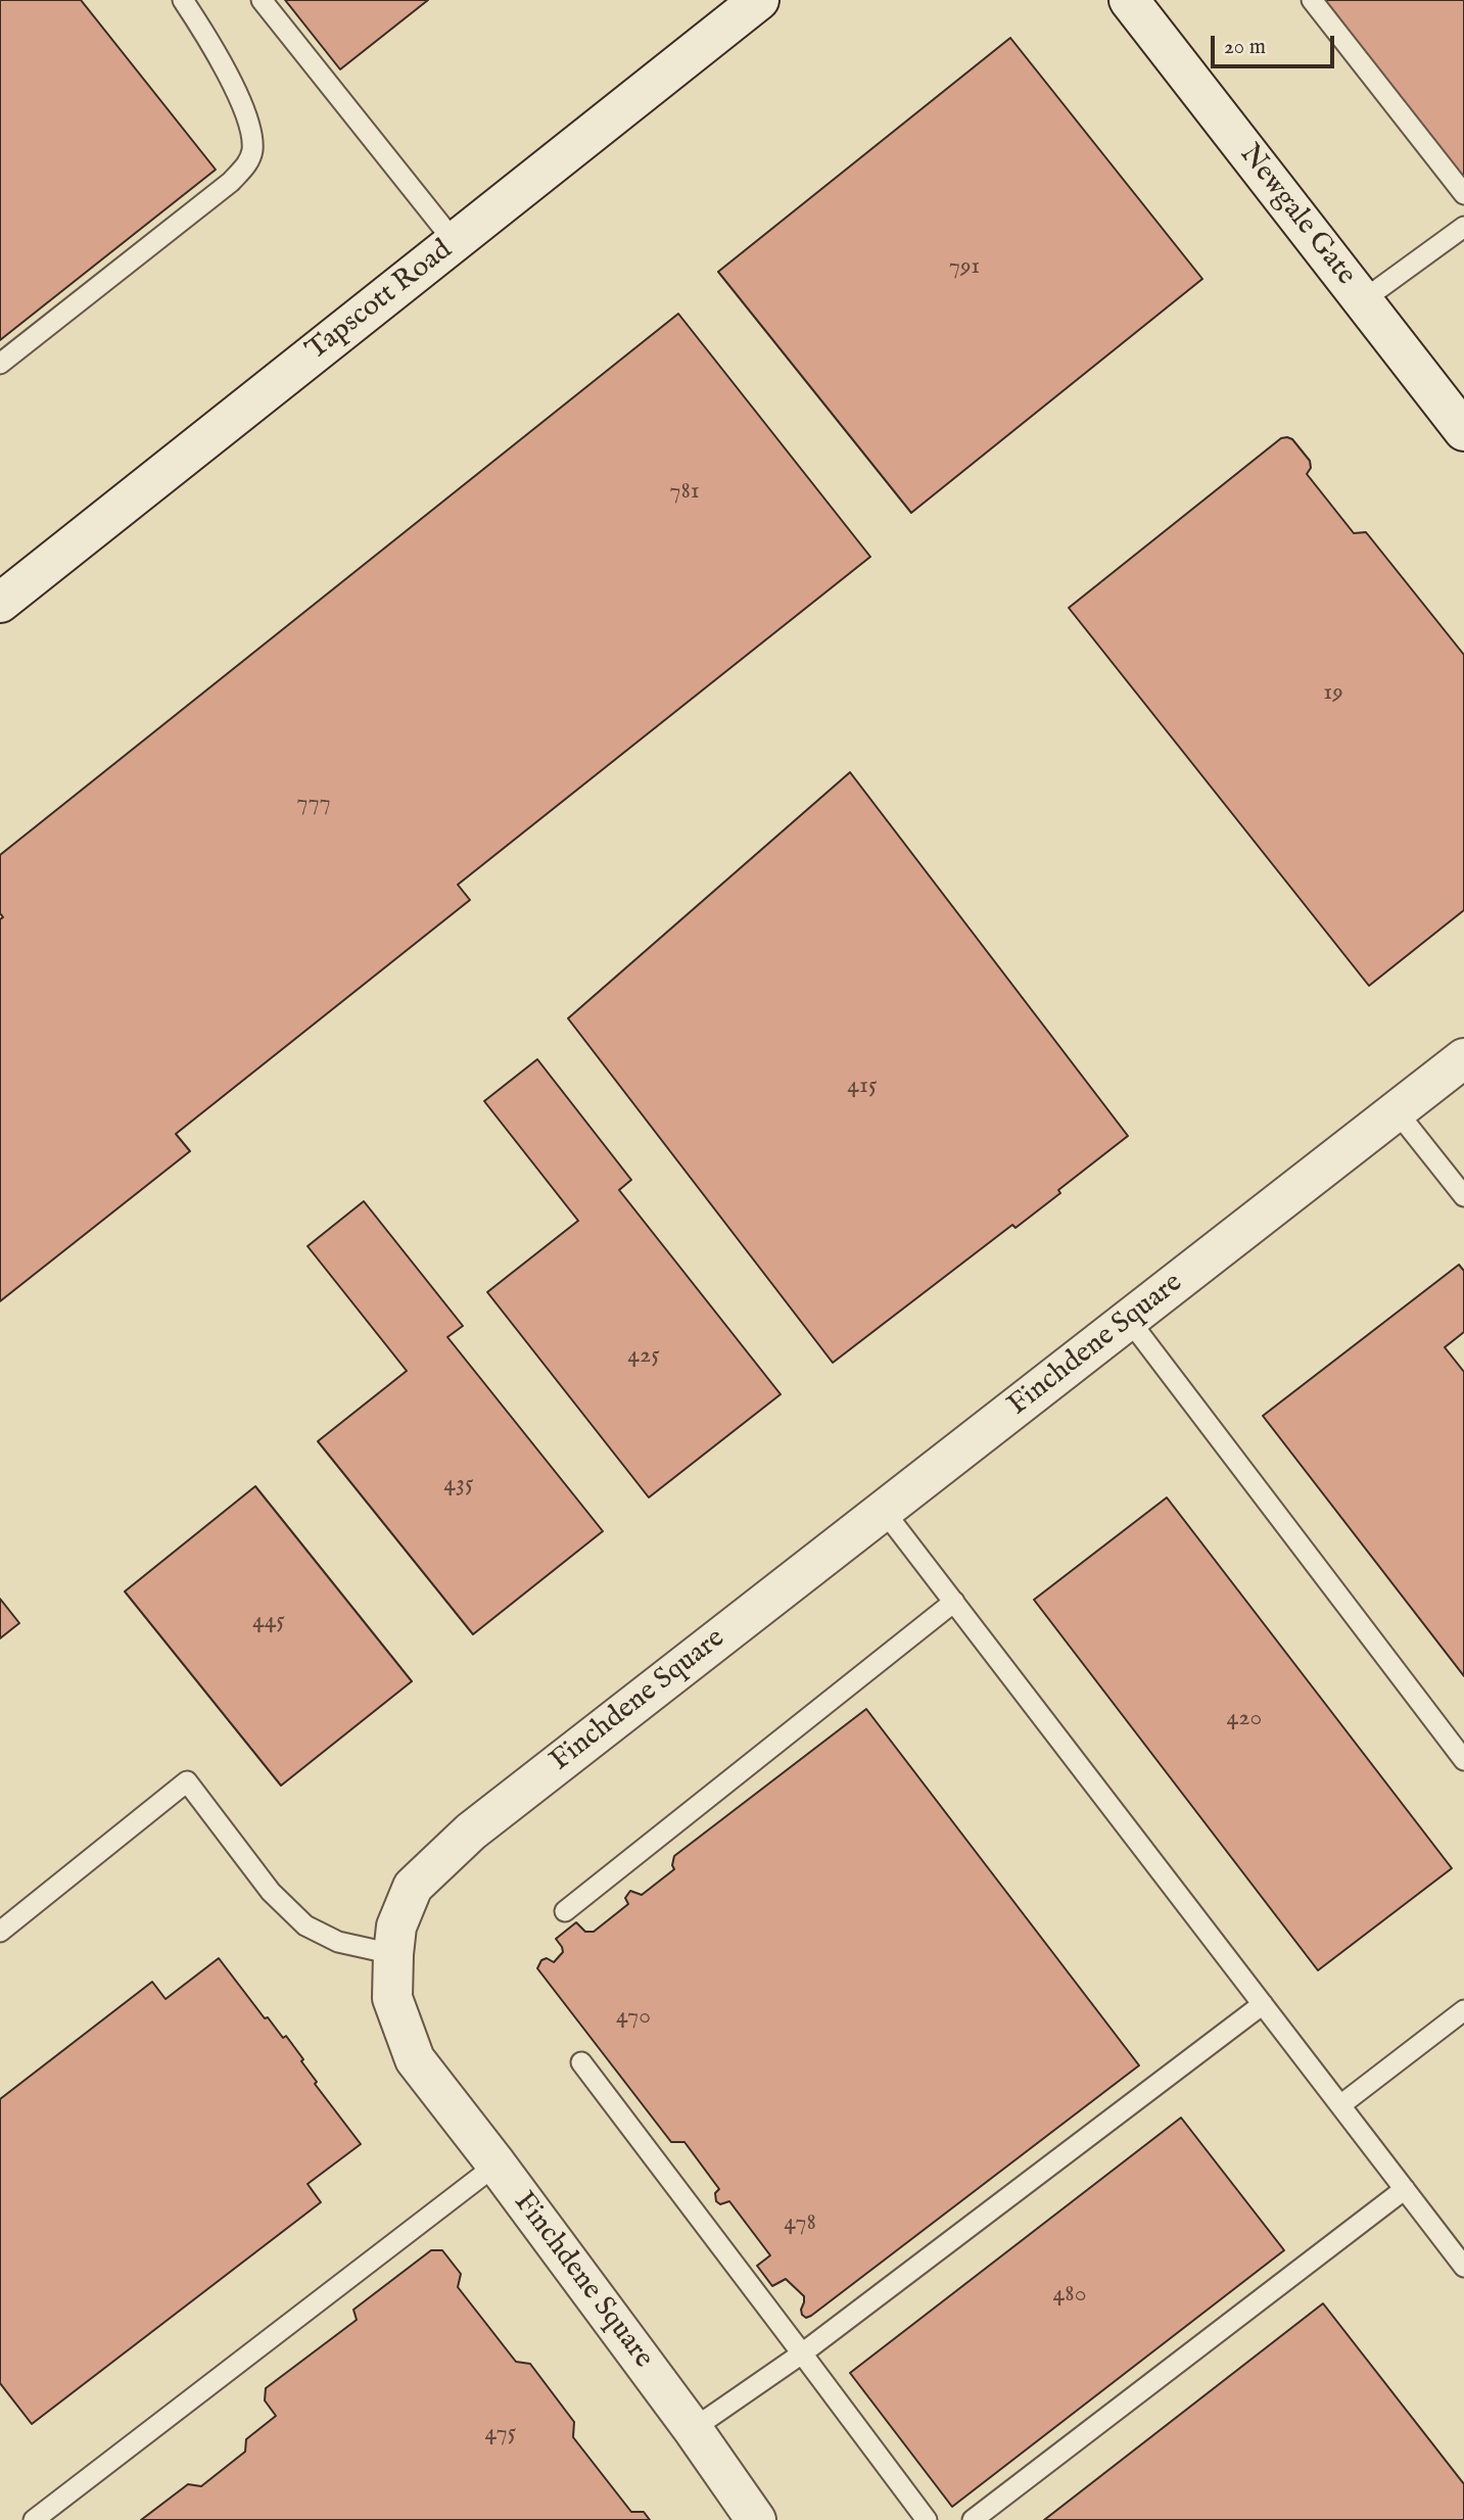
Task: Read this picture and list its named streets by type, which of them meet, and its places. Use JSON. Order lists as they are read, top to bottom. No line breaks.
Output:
{"streets":{"street":["Newgale Gate","Tapscott Road","Finchdene Square"]},"house_numbers":["791","781","19","777","415","425","435","445","420","470","478","480","475"],"scale_bar":"20 m"}
